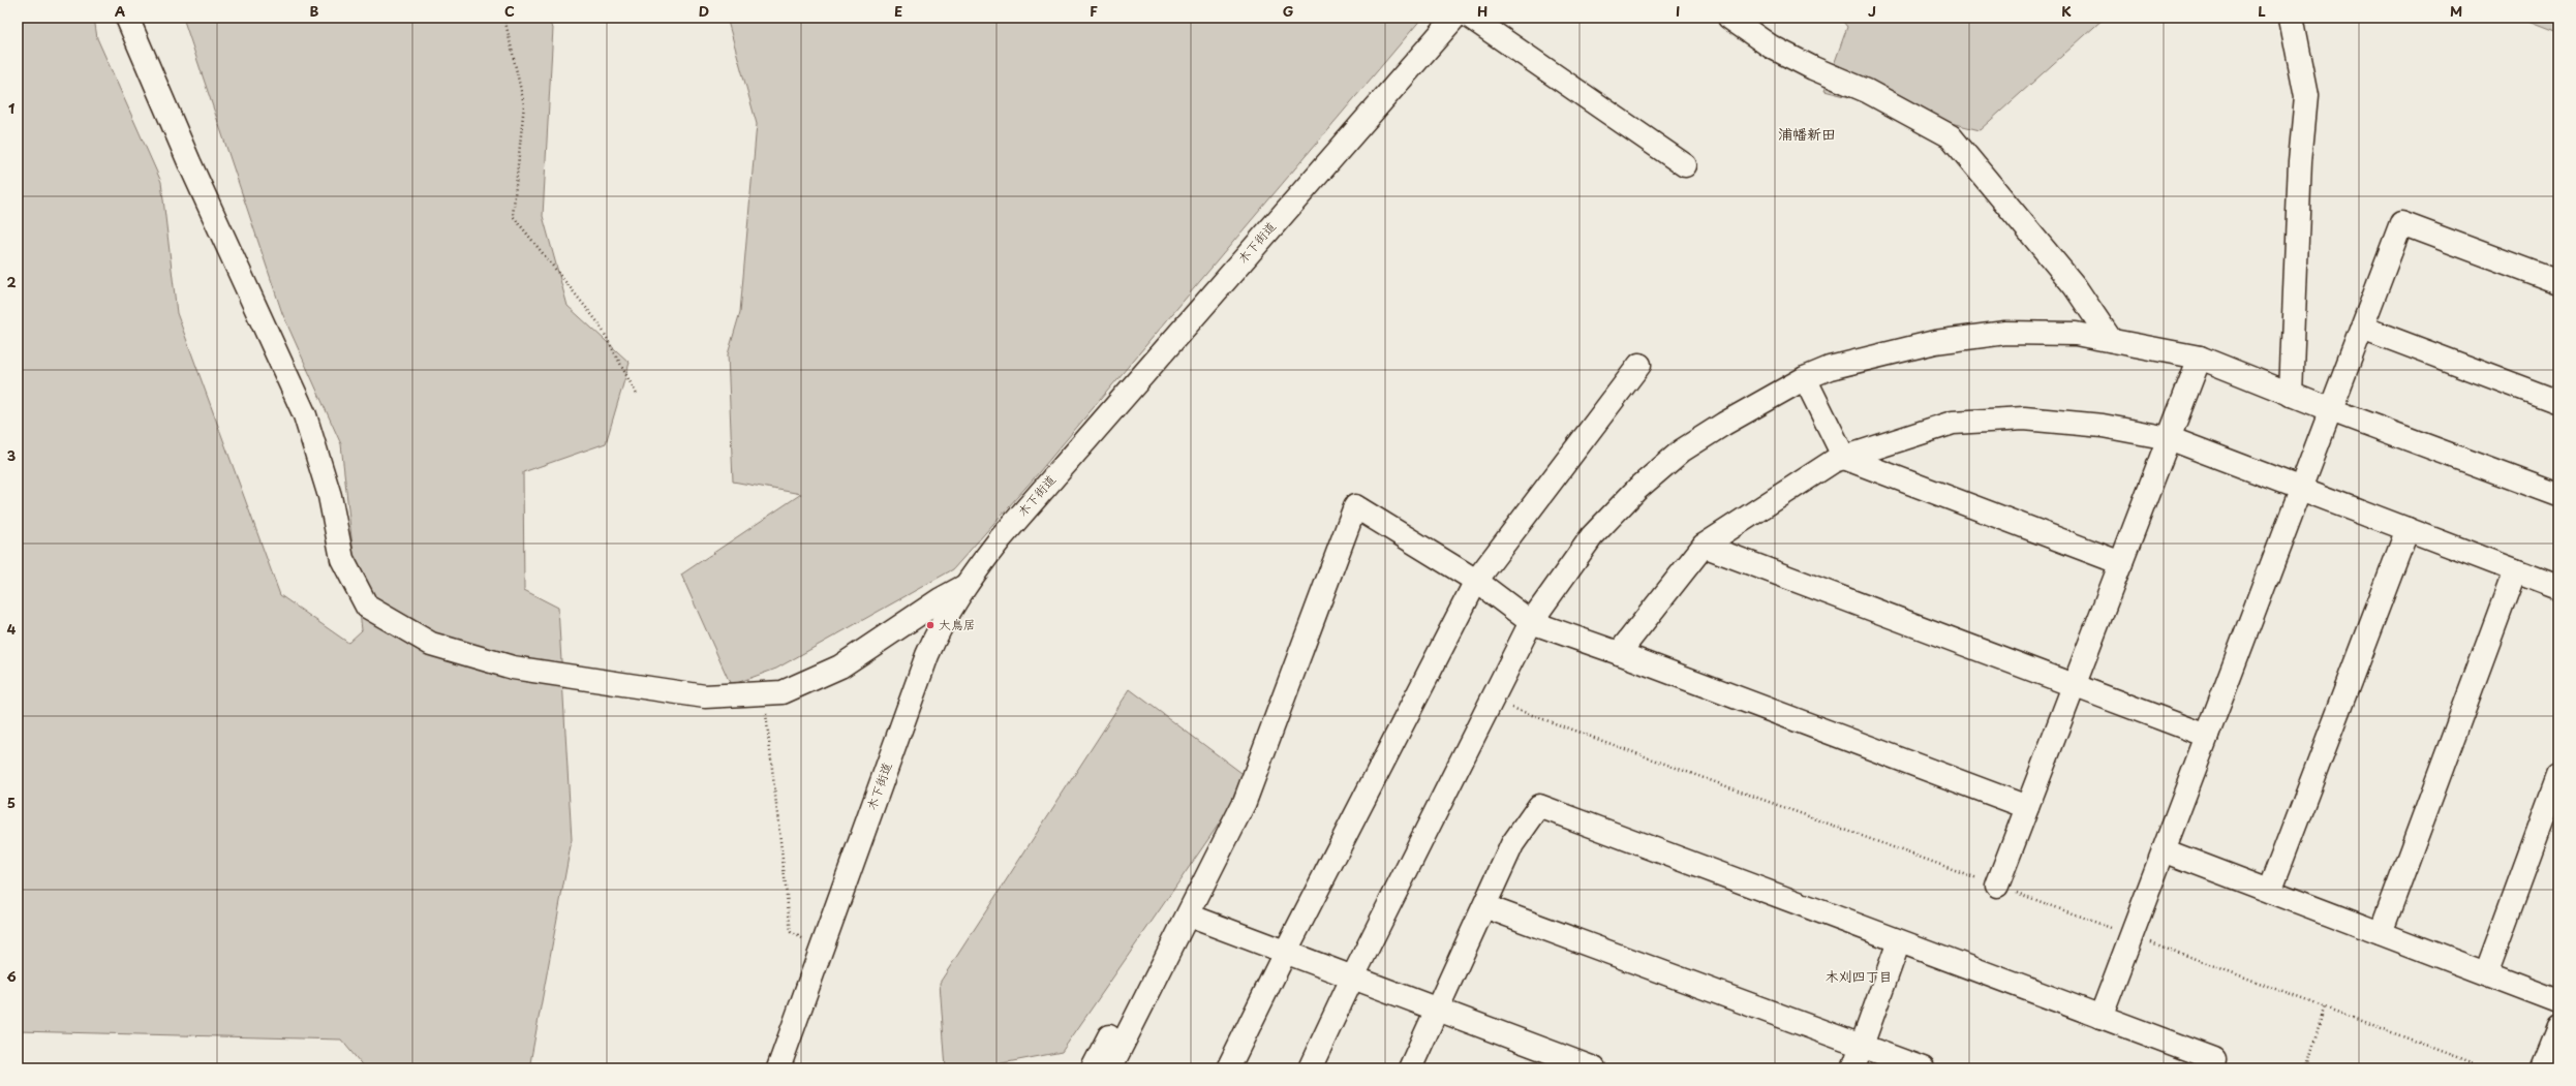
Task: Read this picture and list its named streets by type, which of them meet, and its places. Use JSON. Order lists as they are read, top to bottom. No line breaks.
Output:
{"streets":{"street":["木下街道"]},"districts":["浦幡新田","木刈四丁目"],"places":["大鳥居"],"grid":{"columns":["A","B","C","D","E","F","G","H","I","J","K","L","M"],"rows":["1","2","3","4","5","6"]}}
